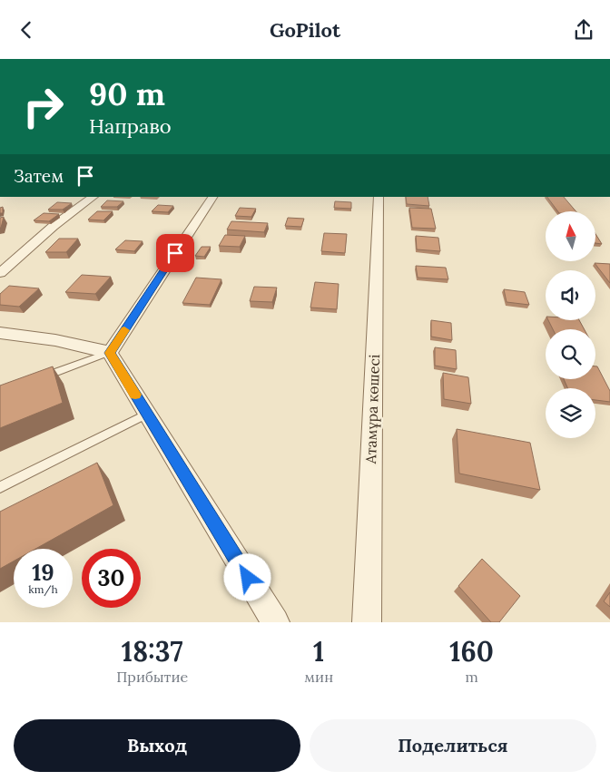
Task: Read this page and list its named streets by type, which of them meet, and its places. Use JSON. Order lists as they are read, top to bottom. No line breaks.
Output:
{"streets":{"street":["Атамұра көшесі"]},"north":"top","page":{"header":"GoPilot","turn":["90 m","Направо"],"then":"Затем","speed":"19 km/h","limit":"30","eta":["18:37","Прибытие","1","мин","160","m"],"buttons":["Выход","Поделиться"]}}
